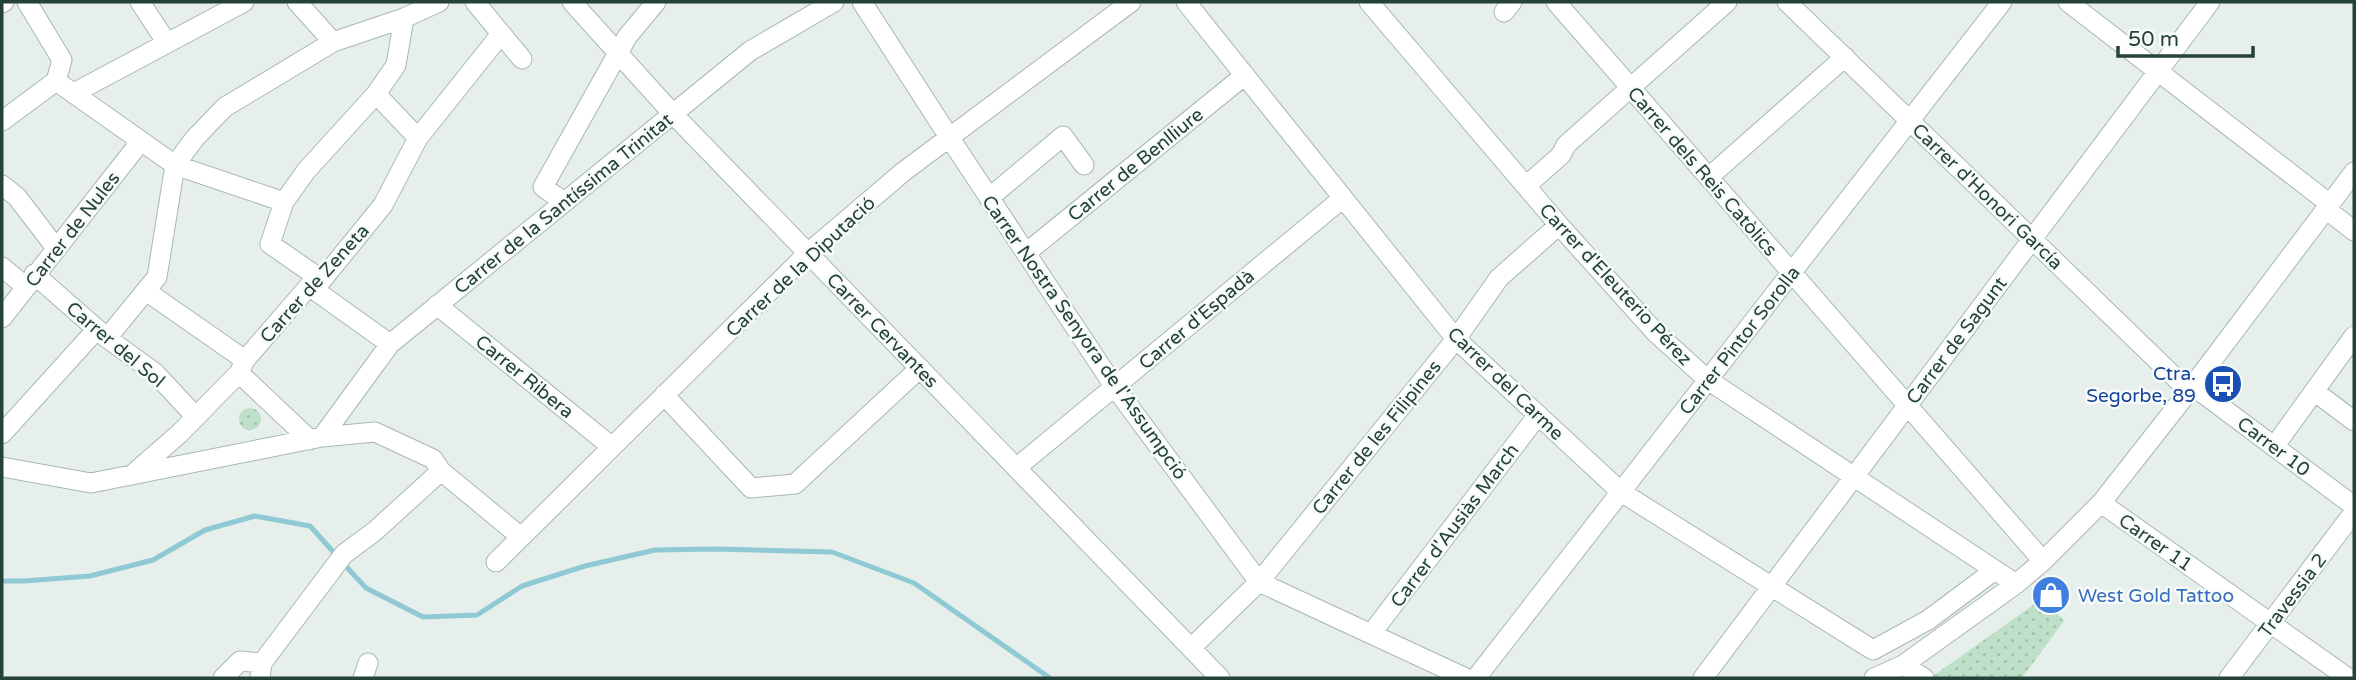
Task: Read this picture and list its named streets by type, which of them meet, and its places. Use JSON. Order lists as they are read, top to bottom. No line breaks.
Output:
{"streets":{"street":["Carrer de Benlliure","Carrer dels Reis Catòlics","Carrer d'Honori García","Carrer de la Santíssima Trinitat","Carrer de Nules","Carrer de la Diputació","Carrer de Zeneta","Carrer d'Eleuterio Pérez","Carrer d'Espadà","Carrer Cervantes","Carrer Nostra Senyora de l'Assumpció","Carrer Pintor Sorolla","Carrer de Sagunt","Carrer del Sol","Carrer Ribera","Carrer del Carme","Carrer de les Filipines","Carrer 10","Carrer d'Ausiàs March","Carrer 11","Travessia 2"]},"crossings":[["Carrer de Benlliure","Carrer Nostra Senyora de l'Assumpció"],["Carrer de Benlliure","Carrer del Carme"],["Carrer dels Reis Catòlics","Carrer Pintor Sorolla"],["Carrer dels Reis Catòlics","Carrer de Sagunt"],["Carrer d'Honori García","Carrer Pintor Sorolla"],["Carrer d'Honori García","Carrer de Sagunt"],["Carrer d'Honori García","Carrer 10"],["Carrer de la Santíssima Trinitat","Carrer Cervantes"],["Carrer de la Santíssima Trinitat","Carrer Ribera"],["Carrer de Nules","Carrer del Sol"],["Carrer de la Diputació","Carrer Cervantes"],["Carrer de la Diputació","Carrer Nostra Senyora de l'Assumpció"],["Carrer de la Diputació","Carrer Ribera"],["Carrer de Zeneta","Carrer del Sol"],["Carrer d'Eleuterio Pérez","Carrer Pintor Sorolla"],["Carrer d'Eleuterio Pérez","Carrer de Sagunt"],["Carrer d'Eleuterio Pérez","Carrer del Carme"],["Carrer d'Eleuterio Pérez","Carrer de les Filipines"],["Carrer d'Espadà","Carrer Cervantes"],["Carrer d'Espadà","Carrer Nostra Senyora de l'Assumpció"],["Carrer d'Espadà","Carrer del Carme"],["Carrer Cervantes","Carrer de les Filipines"],["Carrer Nostra Senyora de l'Assumpció","Carrer de les Filipines"],["Carrer Nostra Senyora de l'Assumpció","Carrer d'Ausiàs March"],["Carrer Pintor Sorolla","Carrer del Carme"],["Carrer de Sagunt","Carrer del Carme"],["Carrer del Carme","Carrer de les Filipines"],["Carrer del Carme","Carrer d'Ausiàs March"],["Carrer 11","Travessia 2"]],"places":{"bus stop":["Ctra. Segorbe, 89"],"shop":["West Gold Tattoo"]},"scale_bar":"50 m"}
